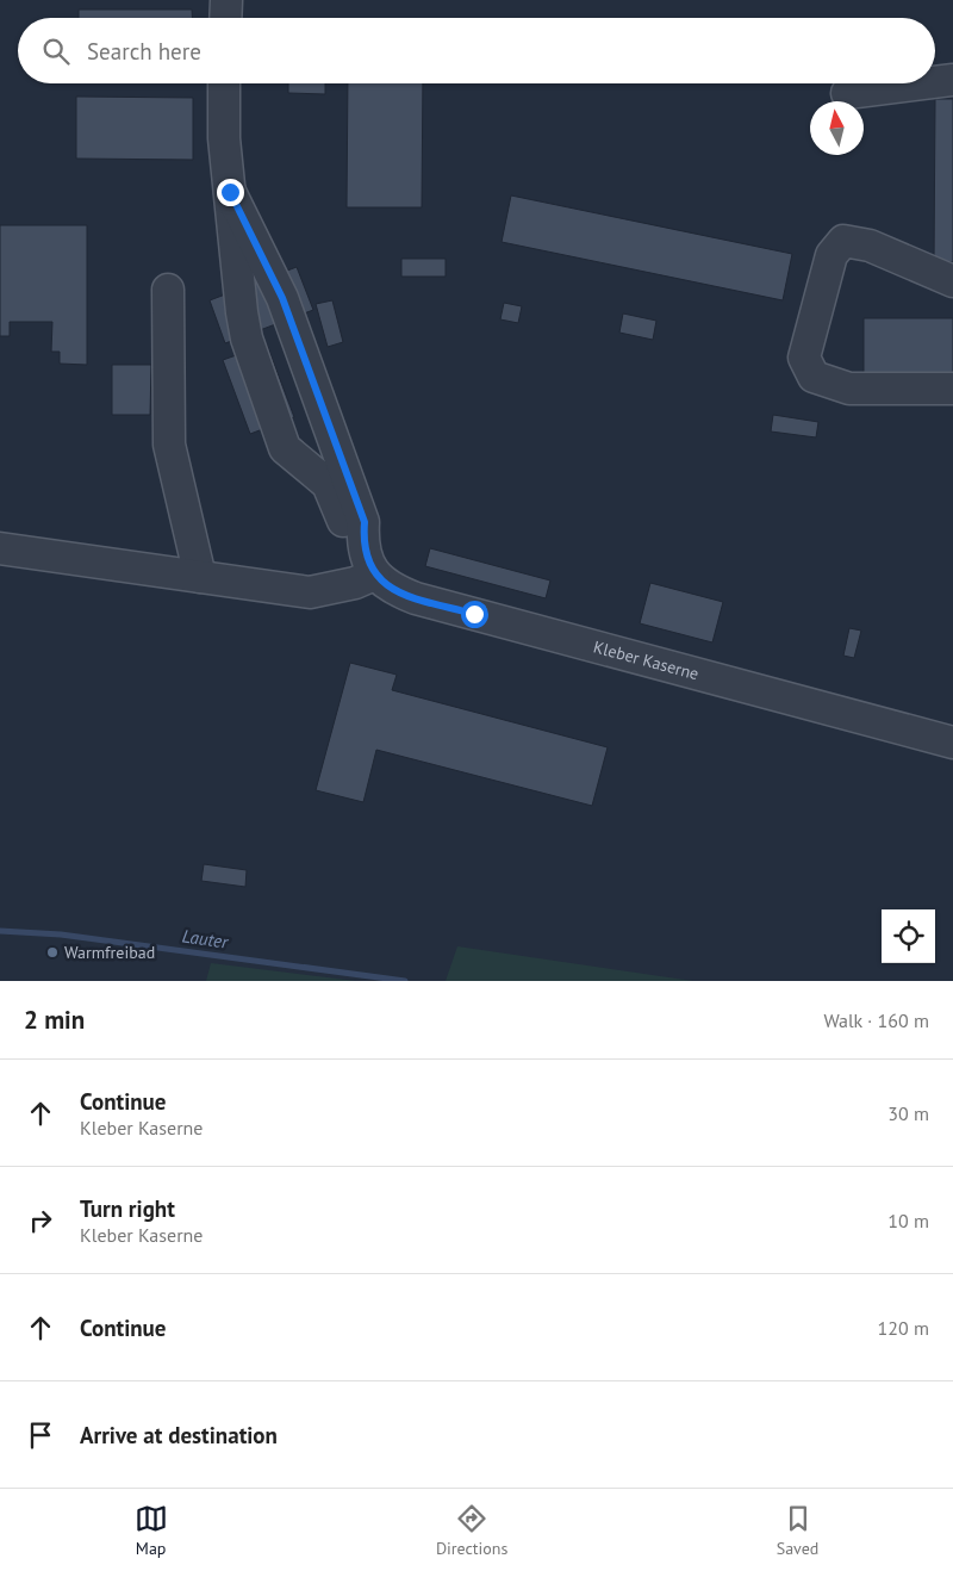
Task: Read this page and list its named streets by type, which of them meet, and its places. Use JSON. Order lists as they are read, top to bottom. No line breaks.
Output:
{"streets":{"lane":["Kleber Kaserne"]},"water":["Lauter"],"places":["Warmfreibad"],"north":"top","page":{"search":"Search here","heading":["2 min","Walk · 160 m"],"list":[["Continue","Kleber Kaserne","30 m"],["Turn right","Kleber Kaserne","10 m"],["Continue","120 m"],"Arrive at destination"],"nav":["Map","Directions","Saved"]}}
